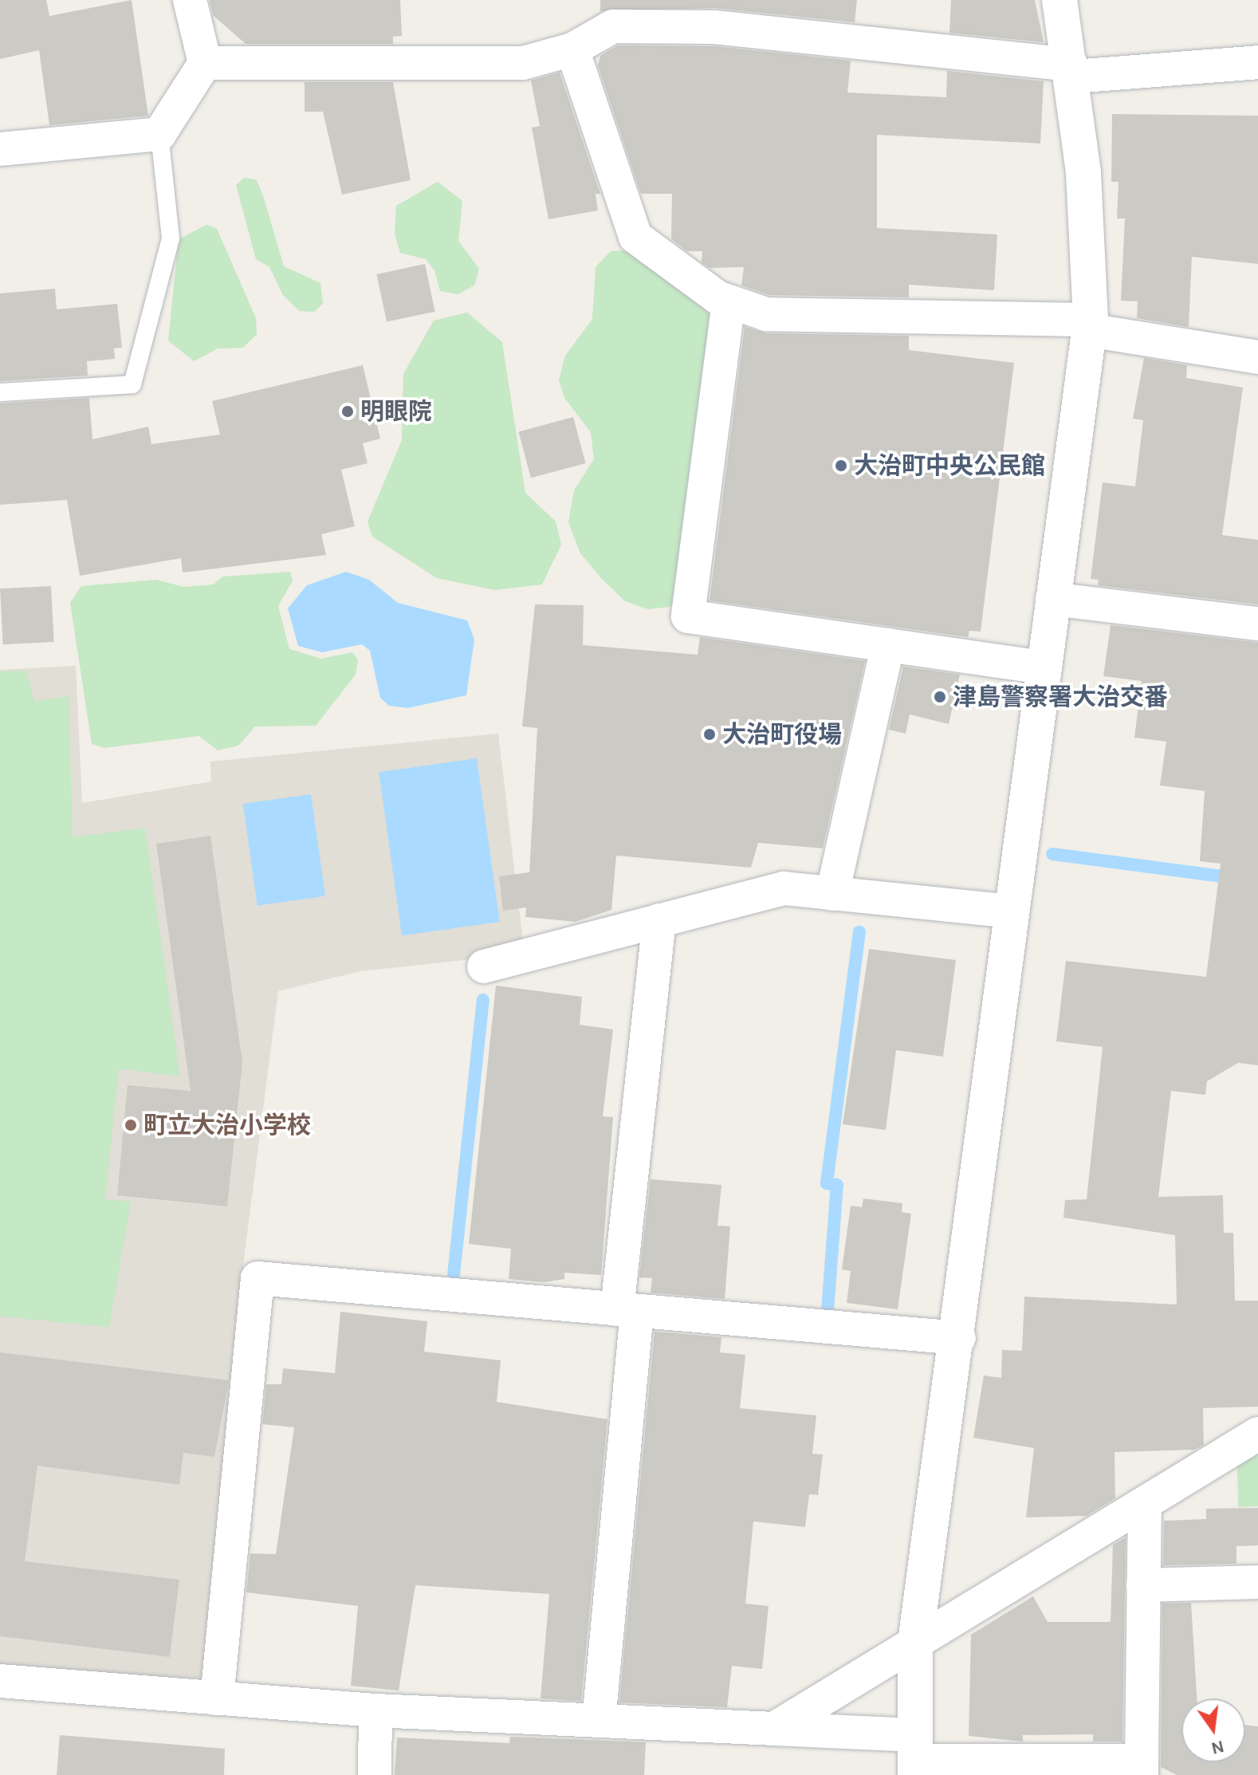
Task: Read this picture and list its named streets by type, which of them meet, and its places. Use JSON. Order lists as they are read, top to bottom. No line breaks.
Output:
{"places":["明眼院","大治町中央公民館","津島警察署大治交番","大治町役場","町立大治小学校"],"north":"bottom"}
